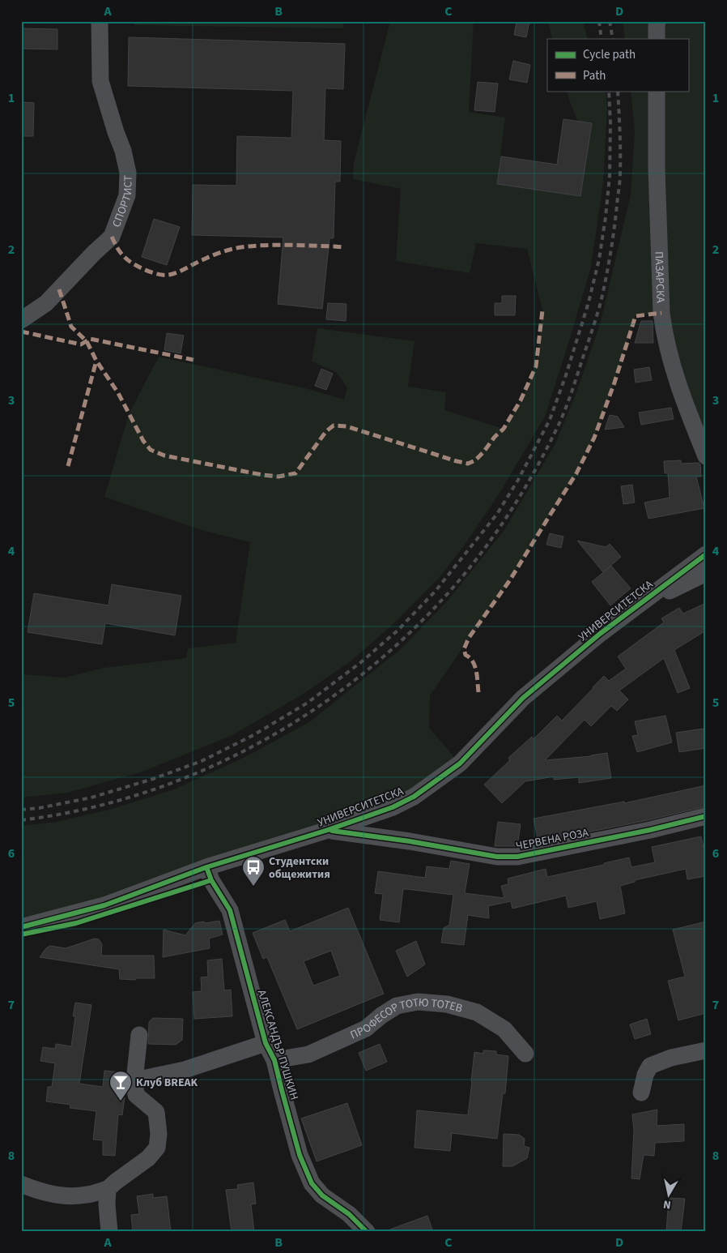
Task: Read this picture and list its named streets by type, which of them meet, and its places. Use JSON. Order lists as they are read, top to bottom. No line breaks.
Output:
{"streets":{"street":["СПОРТИСТ","ПАЗАРСКА","УНИВЕРСИТЕТСКА","ЧЕРВЕНА РОЗА","ПРОФЕСОР ТОТЮ ТОТЕВ","АЛЕКСАНДЪР ПУШКИН"]},"crossings":[["УНИВЕРСИТЕТСКА","ЧЕРВЕНА РОЗА"],["УНИВЕРСИТЕТСКА","АЛЕКСАНДЪР ПУШКИН"],["ПРОФЕСОР ТОТЮ ТОТЕВ","АЛЕКСАНДЪР ПУШКИН"]],"places":{"bus stop":["Студентски общежития"],"bar":["Клуб BREAK"]},"legend":["Cycle path","Path"],"north":"bottom","grid":{"columns":["A","B","C","D"],"rows":["1","2","3","4","5","6","7","8"]}}
